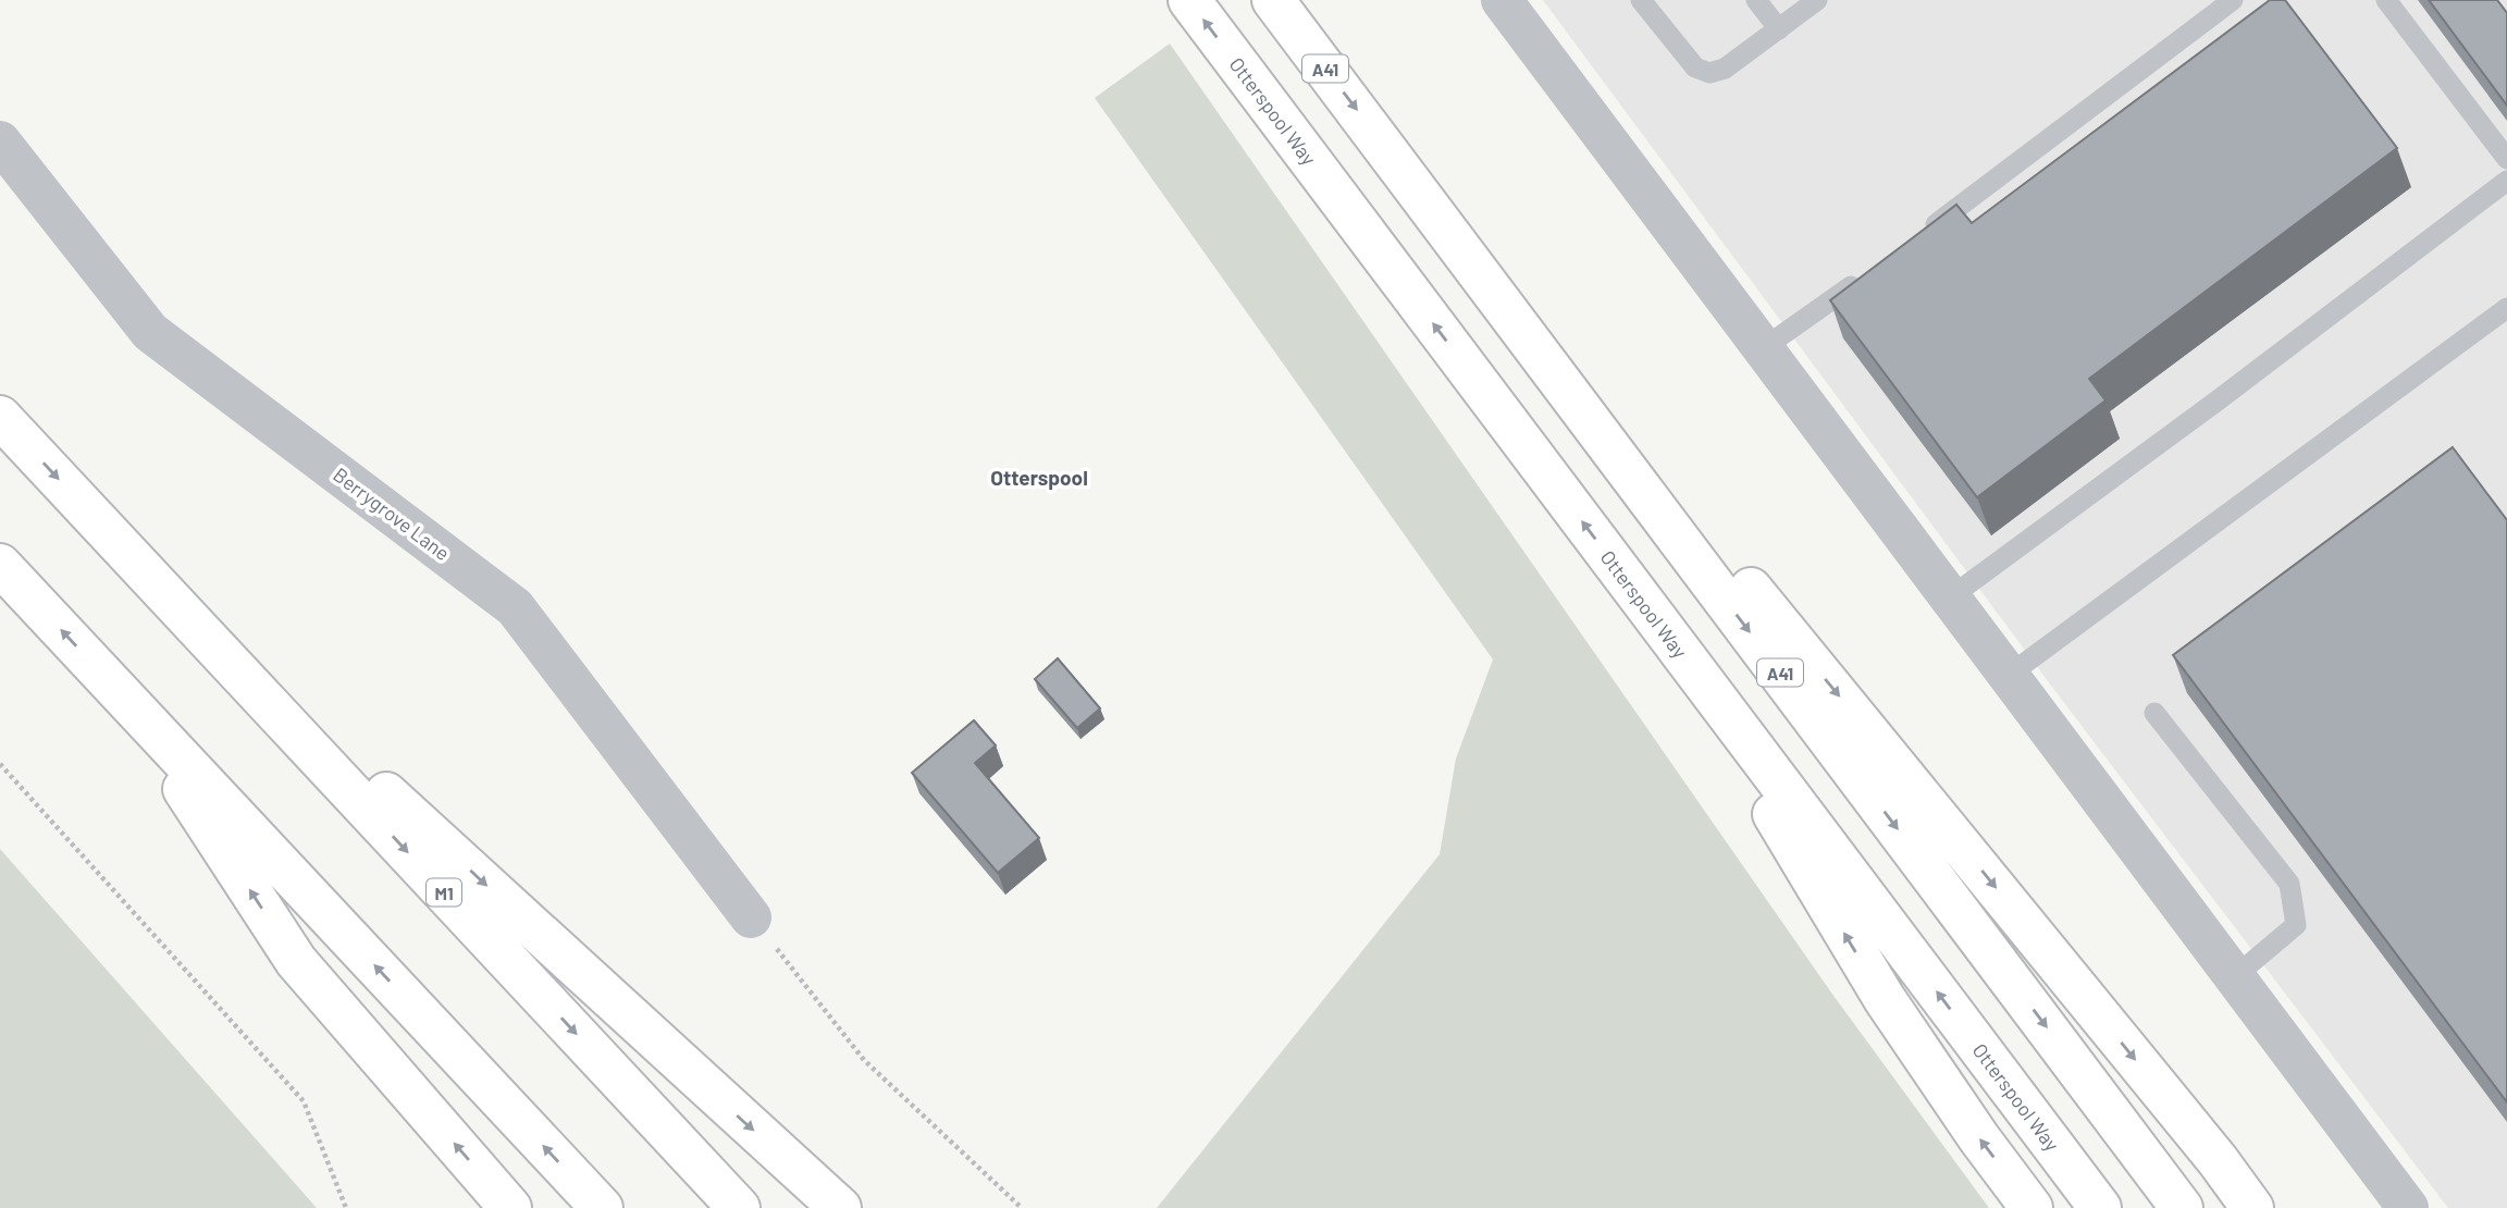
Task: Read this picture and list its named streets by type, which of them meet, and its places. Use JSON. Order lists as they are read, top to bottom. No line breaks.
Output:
{"streets":{"highway":["A41","Otterspool Way","M1"],"street":["Berrygrove Lane"]},"districts":["Otterspool"]}
